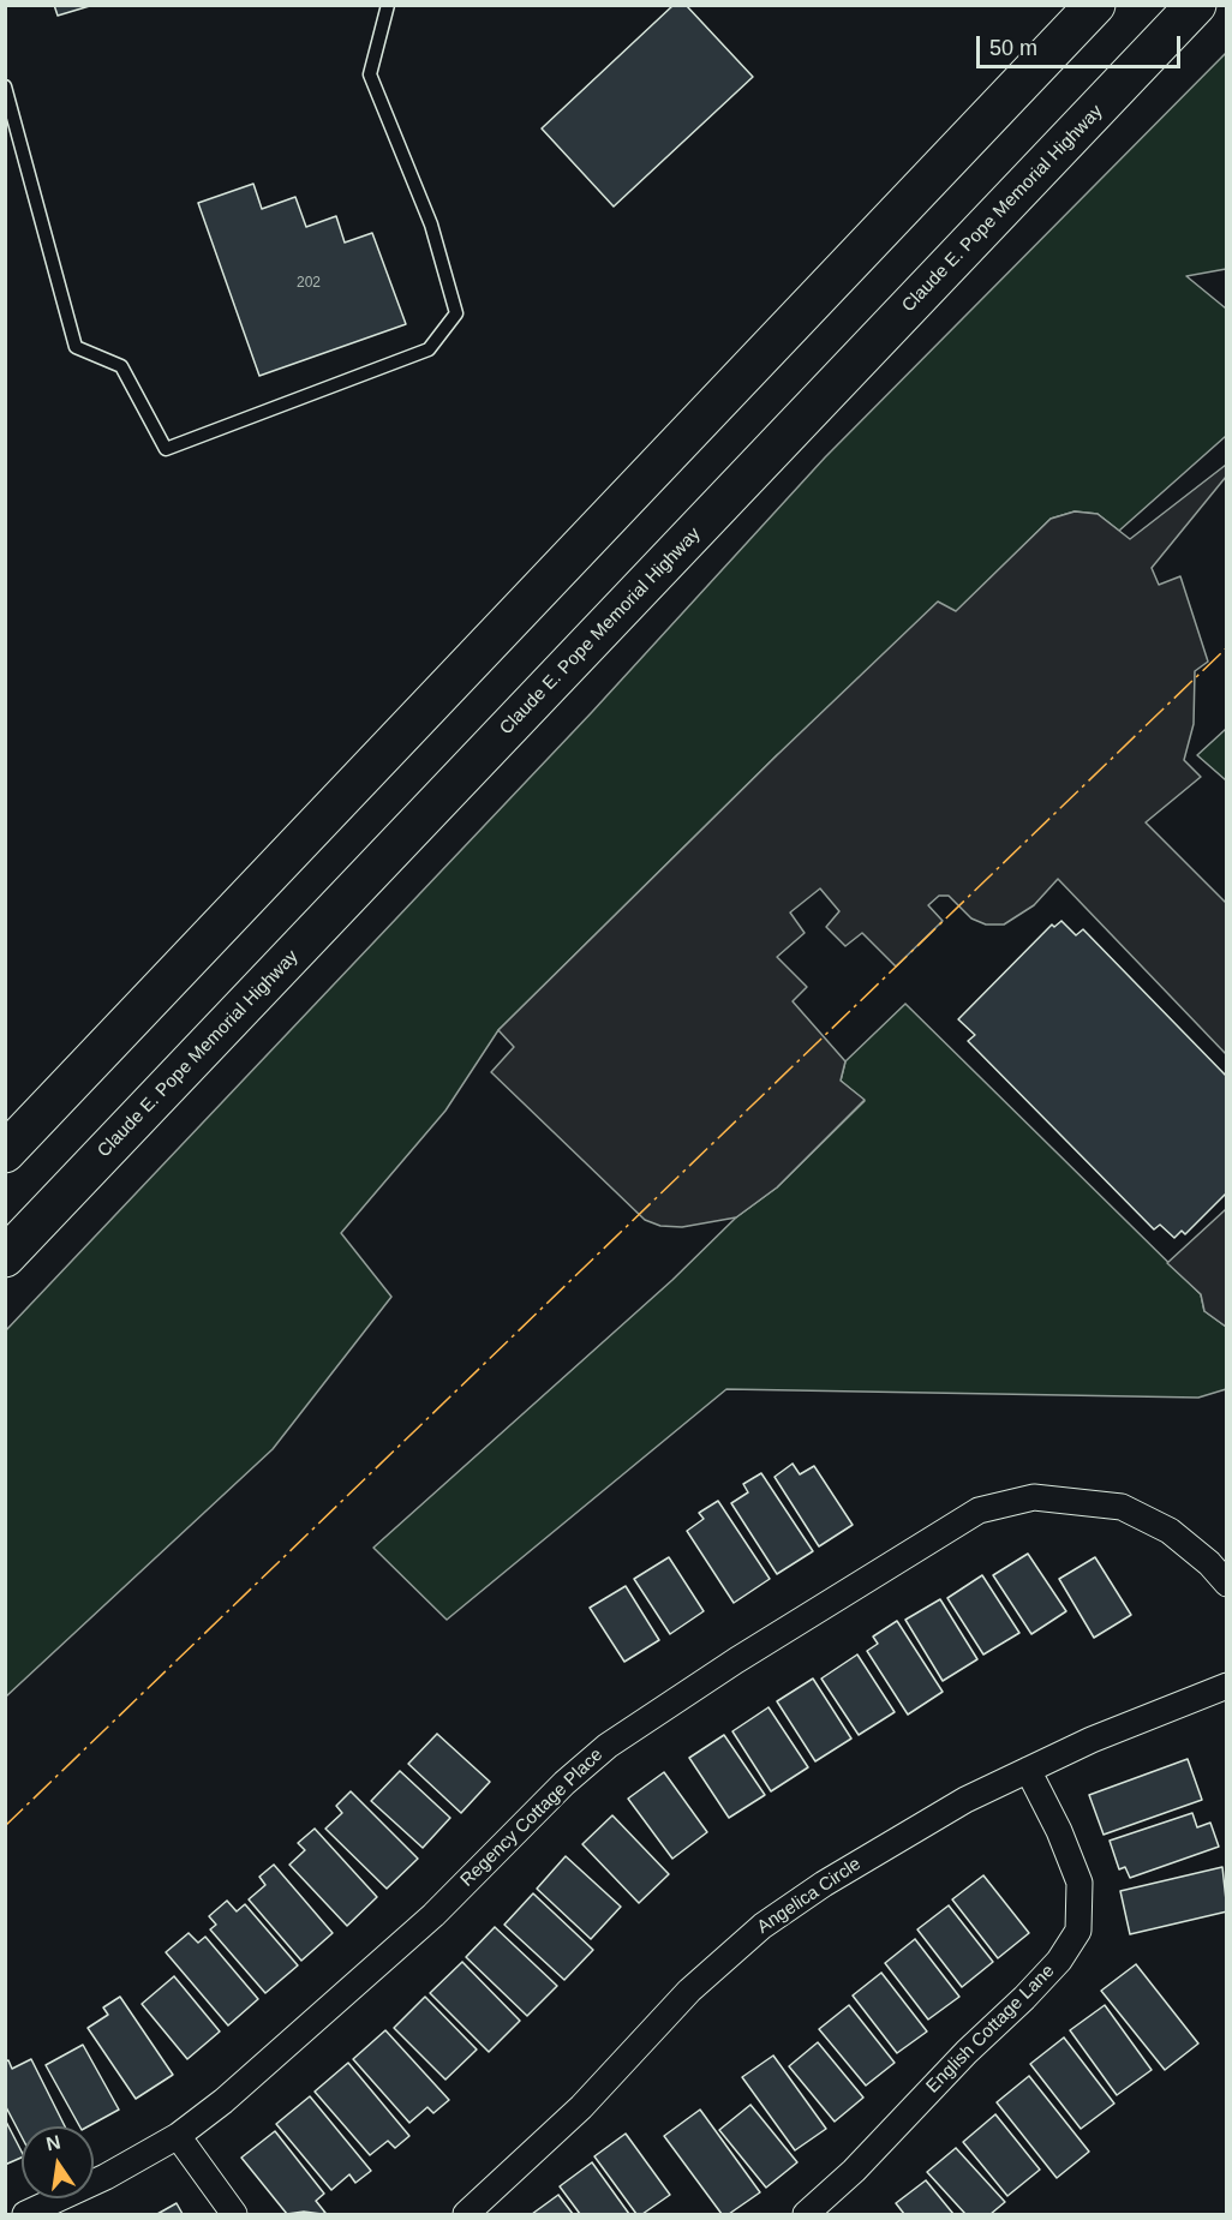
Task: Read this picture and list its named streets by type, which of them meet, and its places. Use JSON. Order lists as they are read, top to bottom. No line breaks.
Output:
{"streets":{"highway":["Claude E. Pope Memorial Highway"],"street":["Regency Cottage Place","Angelica Circle","English Cottage Lane"]},"crossings":[["Angelica Circle","English Cottage Lane"]],"house_numbers":["202"],"scale_bar":"50 m","north":"top"}
